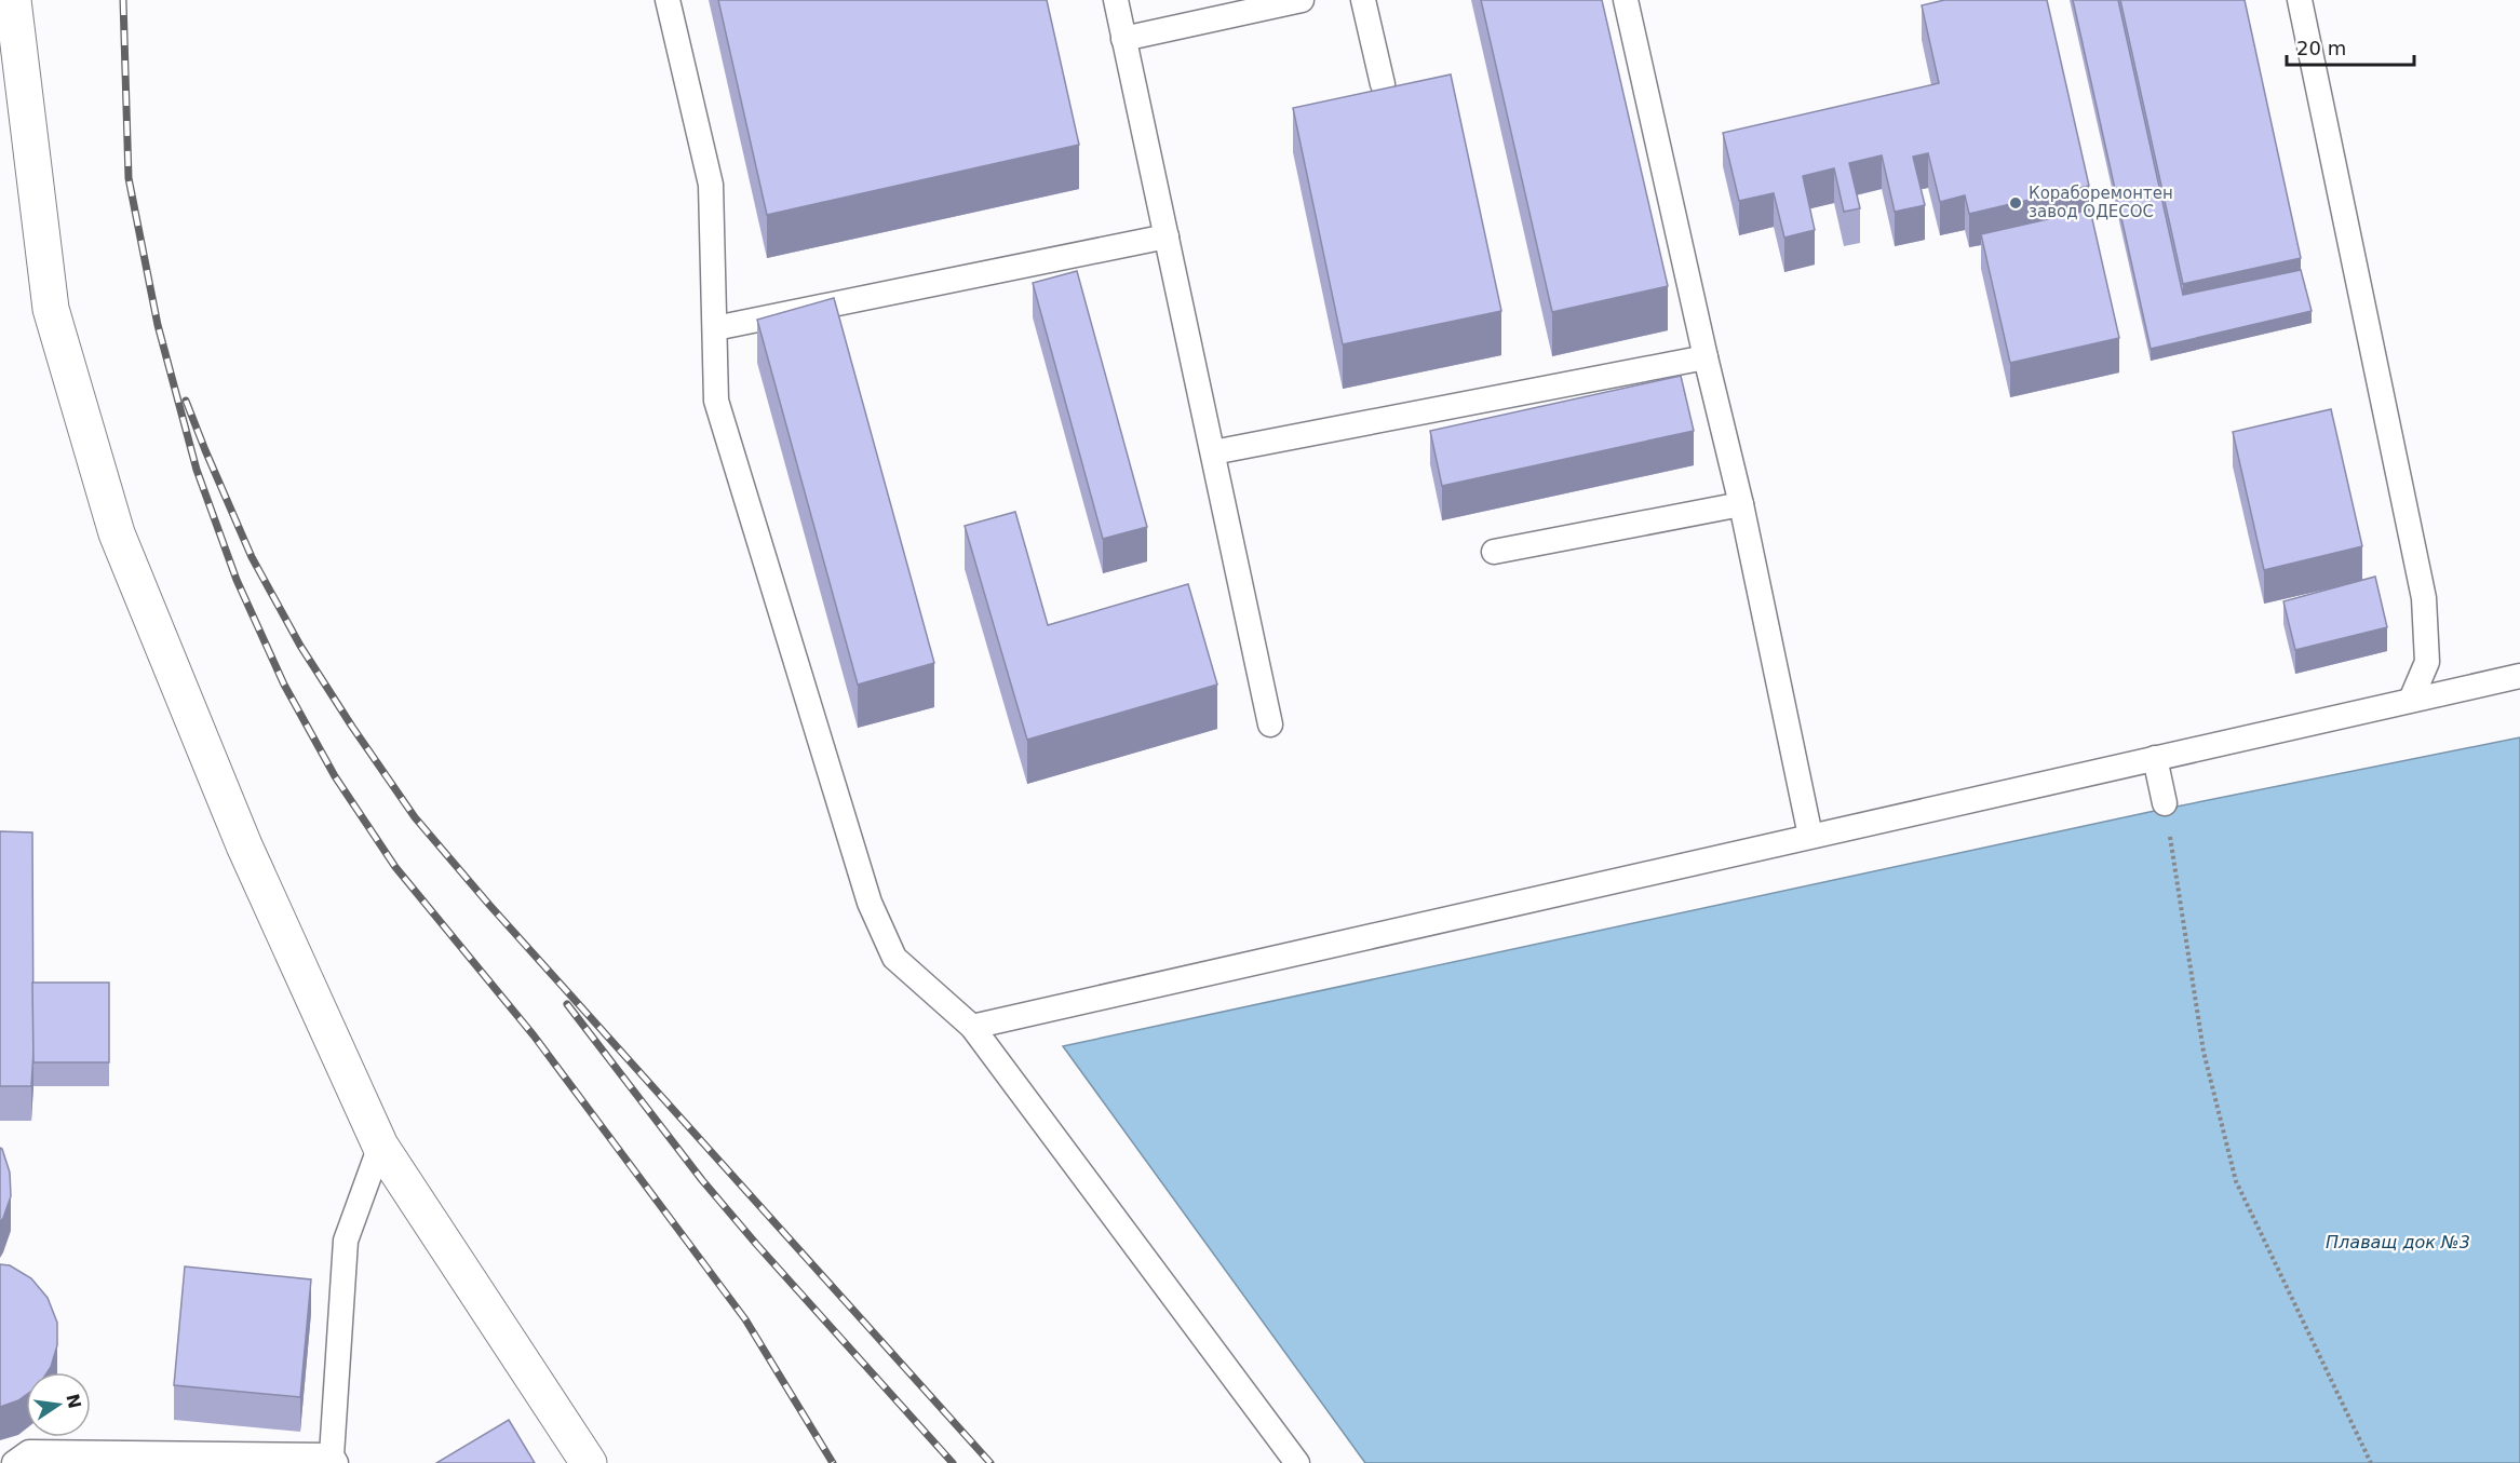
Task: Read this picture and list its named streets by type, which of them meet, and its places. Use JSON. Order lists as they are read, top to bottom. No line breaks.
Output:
{"water":["Плаващ док №3"],"places":["Кораборемонтен завод ОДЕСОС"],"scale_bar":"20 m","north":"right"}
